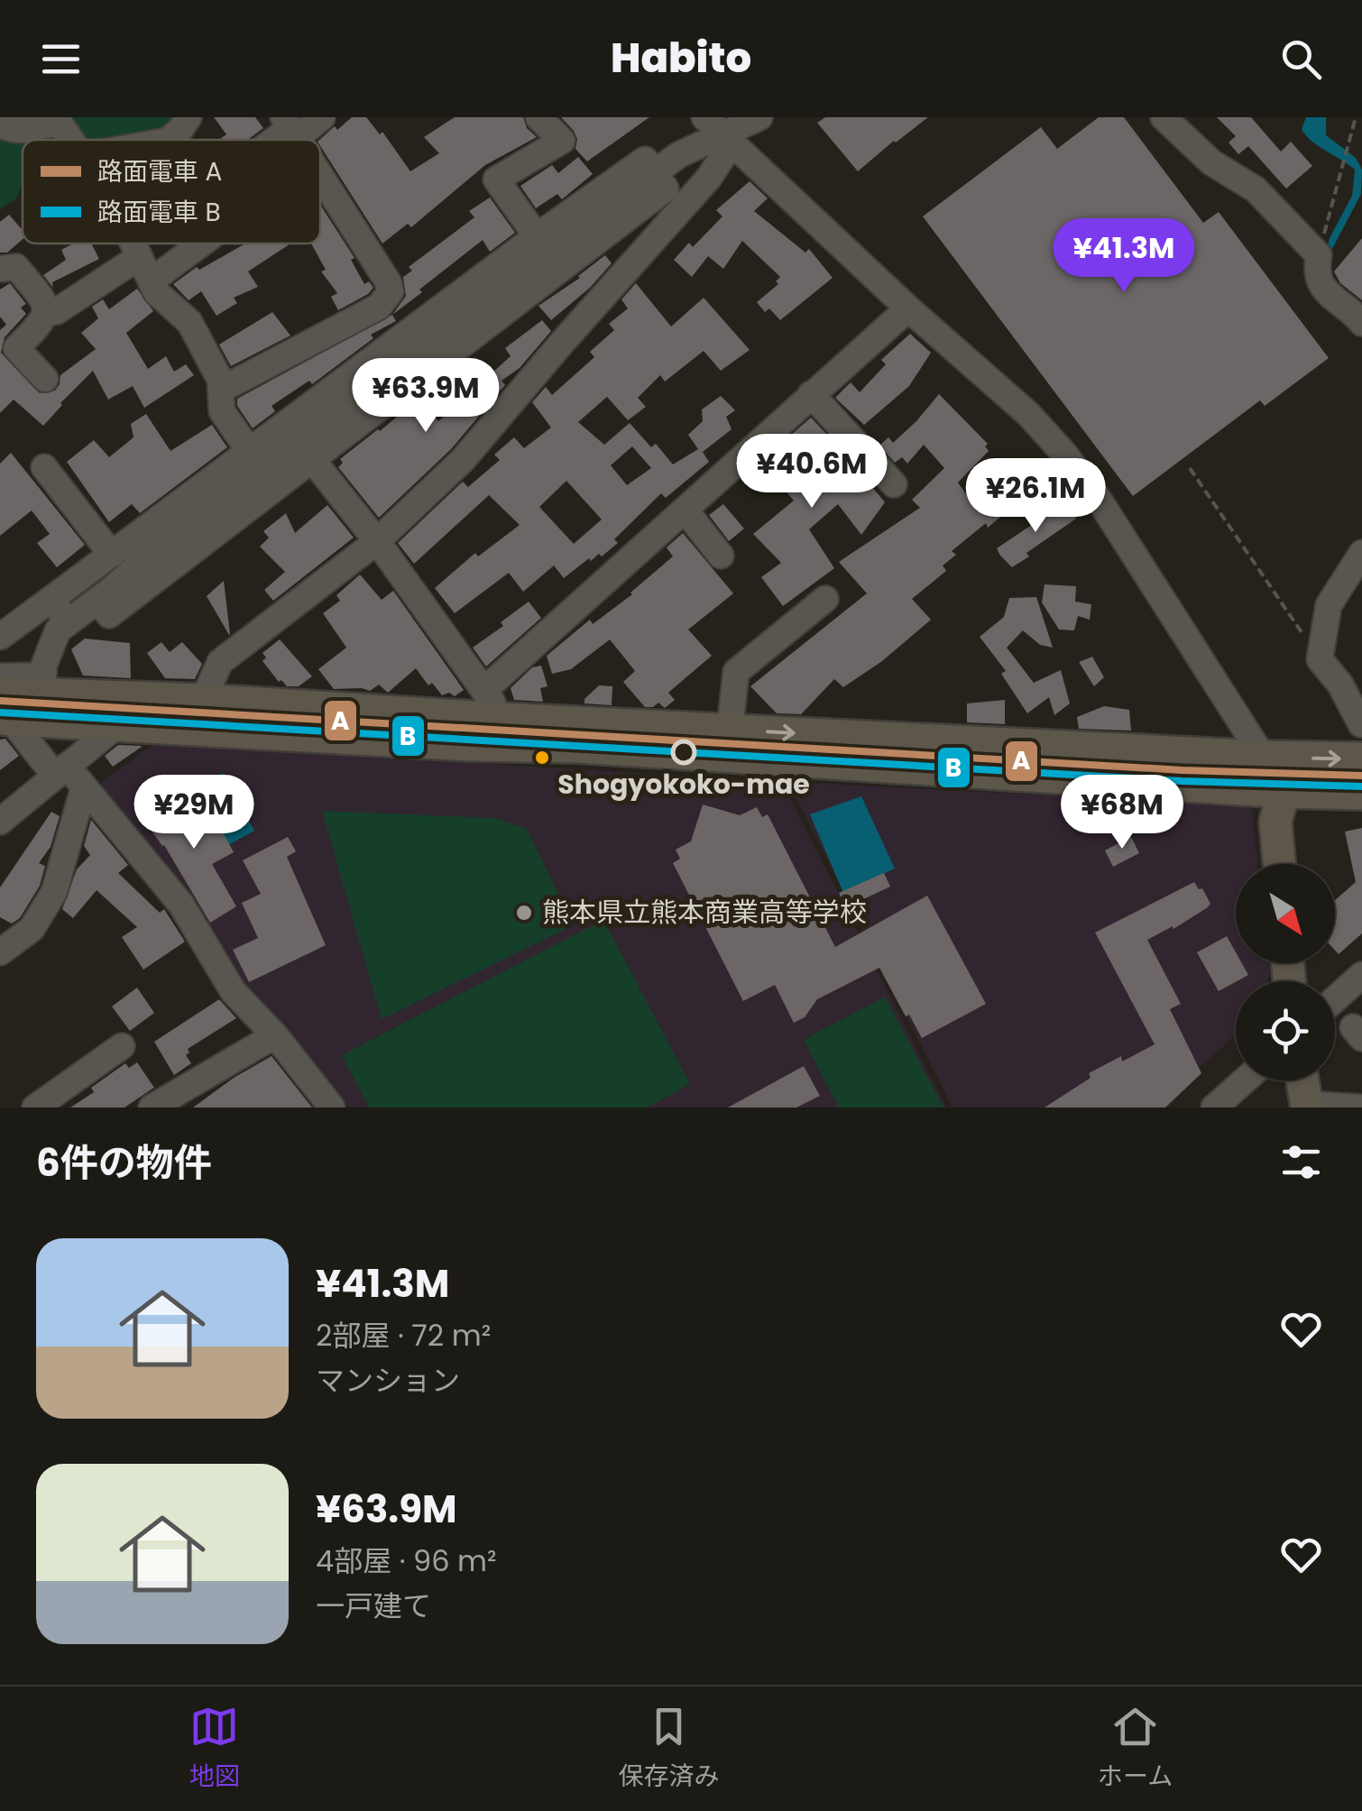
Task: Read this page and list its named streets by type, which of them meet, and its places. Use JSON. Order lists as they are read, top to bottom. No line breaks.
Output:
{"places":["Shogyokoko-mae","熊本県立熊本商業高等学校"],"lines":["tram line A","tram line B"],"legend":["路面電車 A","路面電車 B"],"north":"bottom right","page":{"header":"Habito","price":["¥41.3M","¥63.9M","¥40.6M","¥26.1M","¥29M","¥68M"],"heading":"6件の物件","list":[{"name":"¥41.3M","note":"2部屋 · 72 m² · マンション"},{"name":"¥63.9M","note":"4部屋 · 96 m² · 一戸建て"}],"tabs":["地図","保存済み","ホーム"]}}
